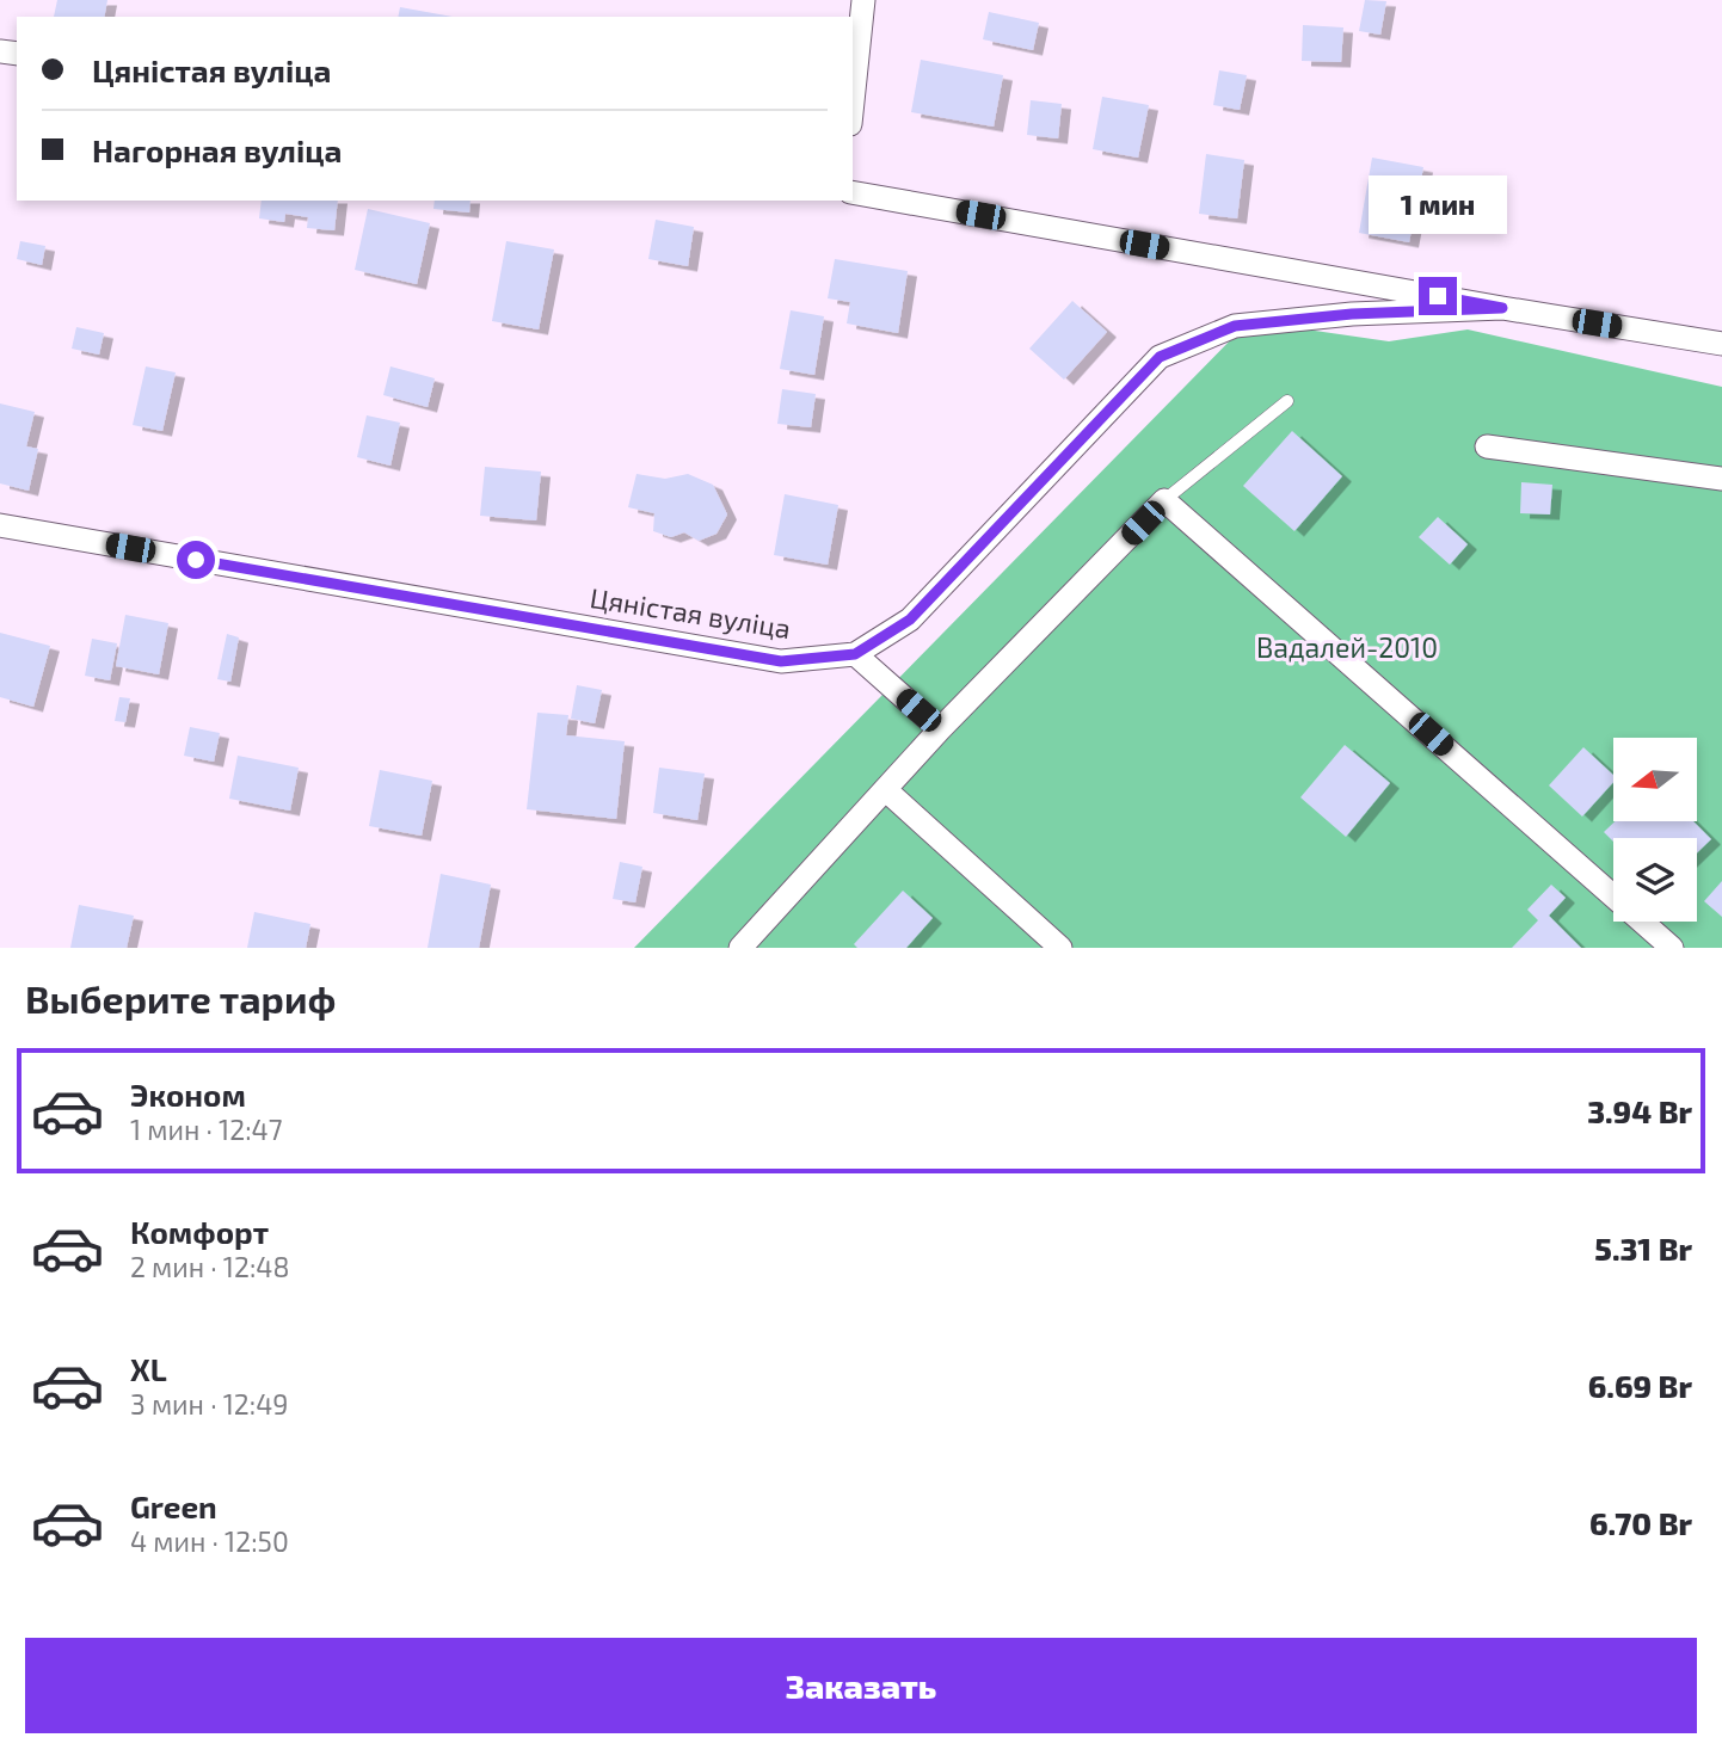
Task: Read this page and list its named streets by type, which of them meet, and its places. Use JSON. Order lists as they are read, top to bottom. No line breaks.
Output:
{"streets":{"street":["Цяністая вуліца"]},"parks":["Вадалей-2010"],"north":"left","page":{"banner":["Цяністая вуліца","Нагорная вуліца"],"bubble":"1 мин","heading":"Выберите тариф","list":[{"name":"Эконом","note":"1 мин · 12:47","value":"3.94 Br"},{"name":"Комфорт","note":"2 мин · 12:48","value":"5.31 Br"},{"name":"XL","note":"3 мин · 12:49","value":"6.69 Br"},{"name":"Green","note":"4 мин · 12:50","value":"6.70 Br"}],"buttons":"Заказать"}}
